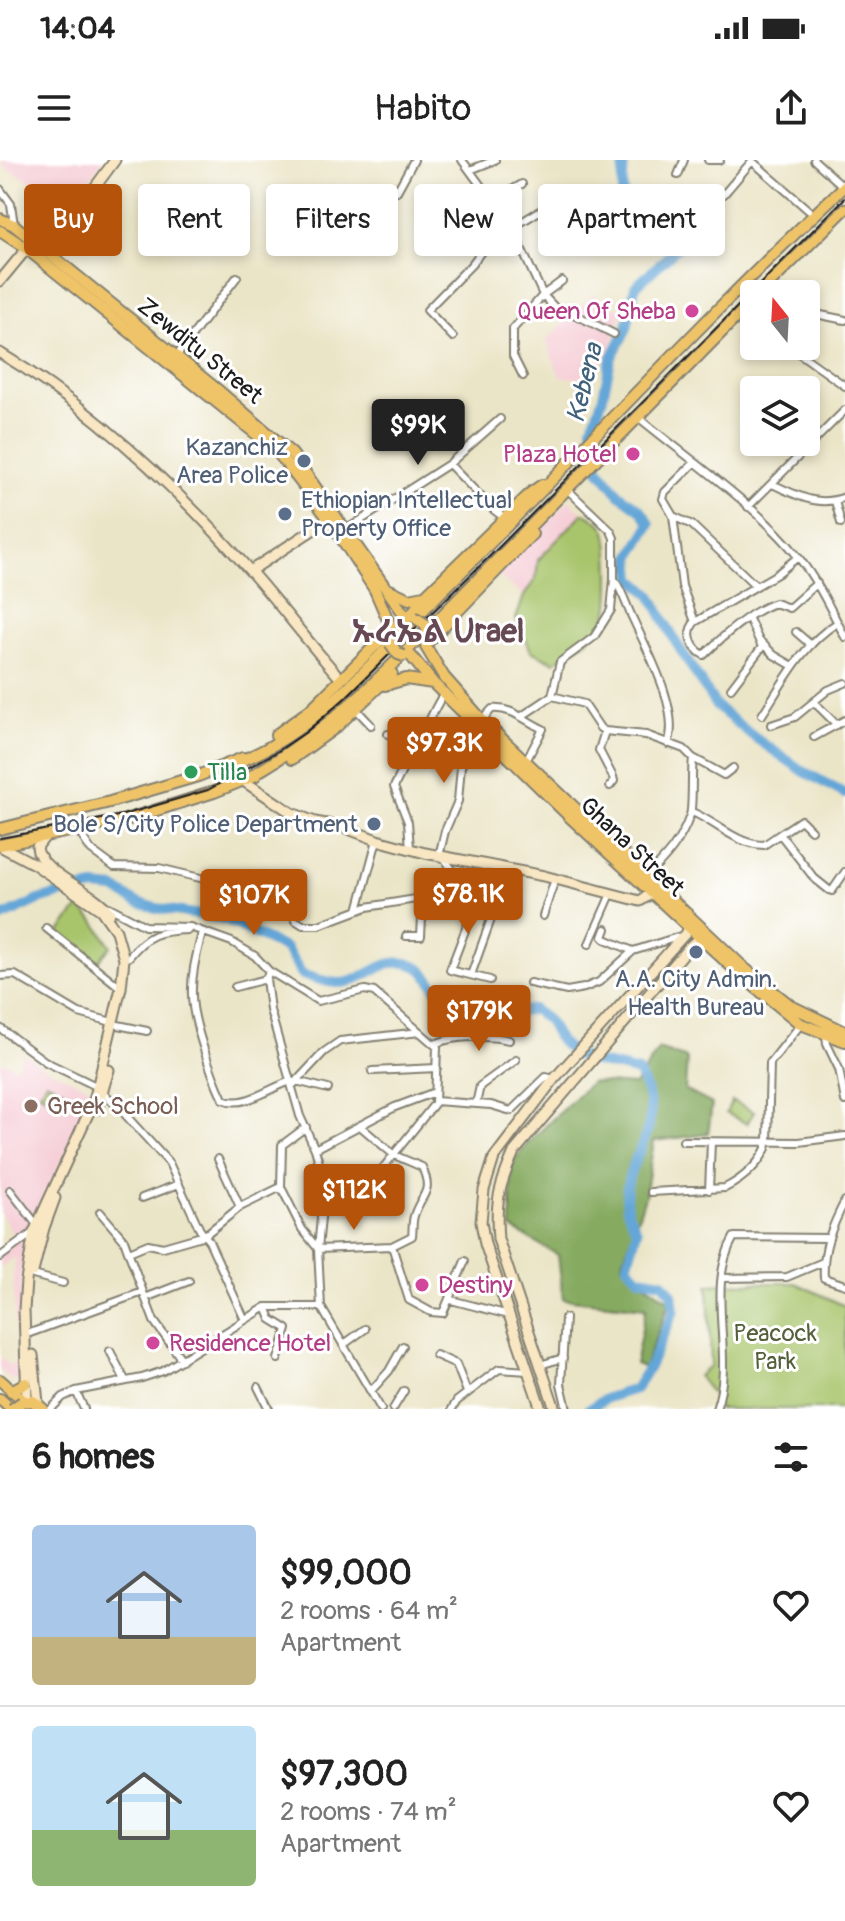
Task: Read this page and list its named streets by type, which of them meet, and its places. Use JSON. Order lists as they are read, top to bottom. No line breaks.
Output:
{"streets":{"main road":["Zewditu Street","Ghana Street"]},"crossings":[["Zewditu Street","Ghana Street"]],"districts":["ኡራኤል Urael"],"water":["Kebena"],"parks":["Peacock Park"],"places":["Queen Of Sheba","Plaza Hotel","Kazanchiz Area Police","Ethiopian Intellectual Property Office","Tilla","Bole S/City Police Department","A.A. City Admin. Health Bureau","Greek School","Destiny","Residence Hotel"],"north":"top","page":{"status":"14:04","header":"Habito","chip":["Buy","Rent","Filters","New","Apartment"],"price":["$99K","$97.3K","$78.1K","$107K","$179K","$112K"],"heading":"6 homes","list":[{"name":"$99,000","note":"2 rooms · 64 m² · Apartment"},{"name":"$97,300","note":"2 rooms · 74 m² · Apartment"}]}}
